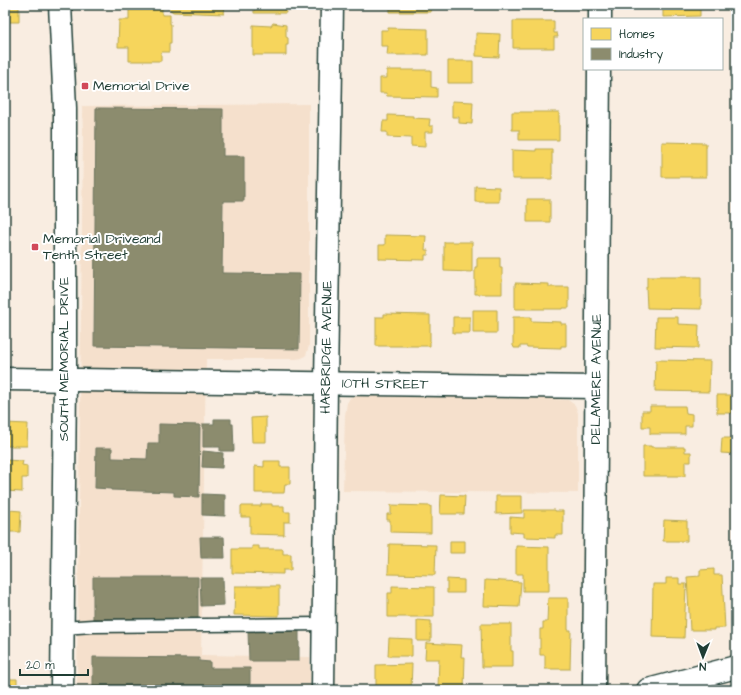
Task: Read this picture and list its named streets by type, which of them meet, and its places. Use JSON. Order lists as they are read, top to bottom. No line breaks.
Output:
{"streets":{"street":["HARBRIDGE AVENUE","SOUTH MEMORIAL DRIVE","DELAMERE AVENUE","10TH STREET"]},"crossings":[["HARBRIDGE AVENUE","10TH STREET"],["SOUTH MEMORIAL DRIVE","10TH STREET"],["DELAMERE AVENUE","10TH STREET"]],"places":{"transit":["Memorial Drive","Memorial Driveand Tenth Street"]},"legend":["Homes","Industry"],"scale_bar":"20 m","north":"bottom"}
